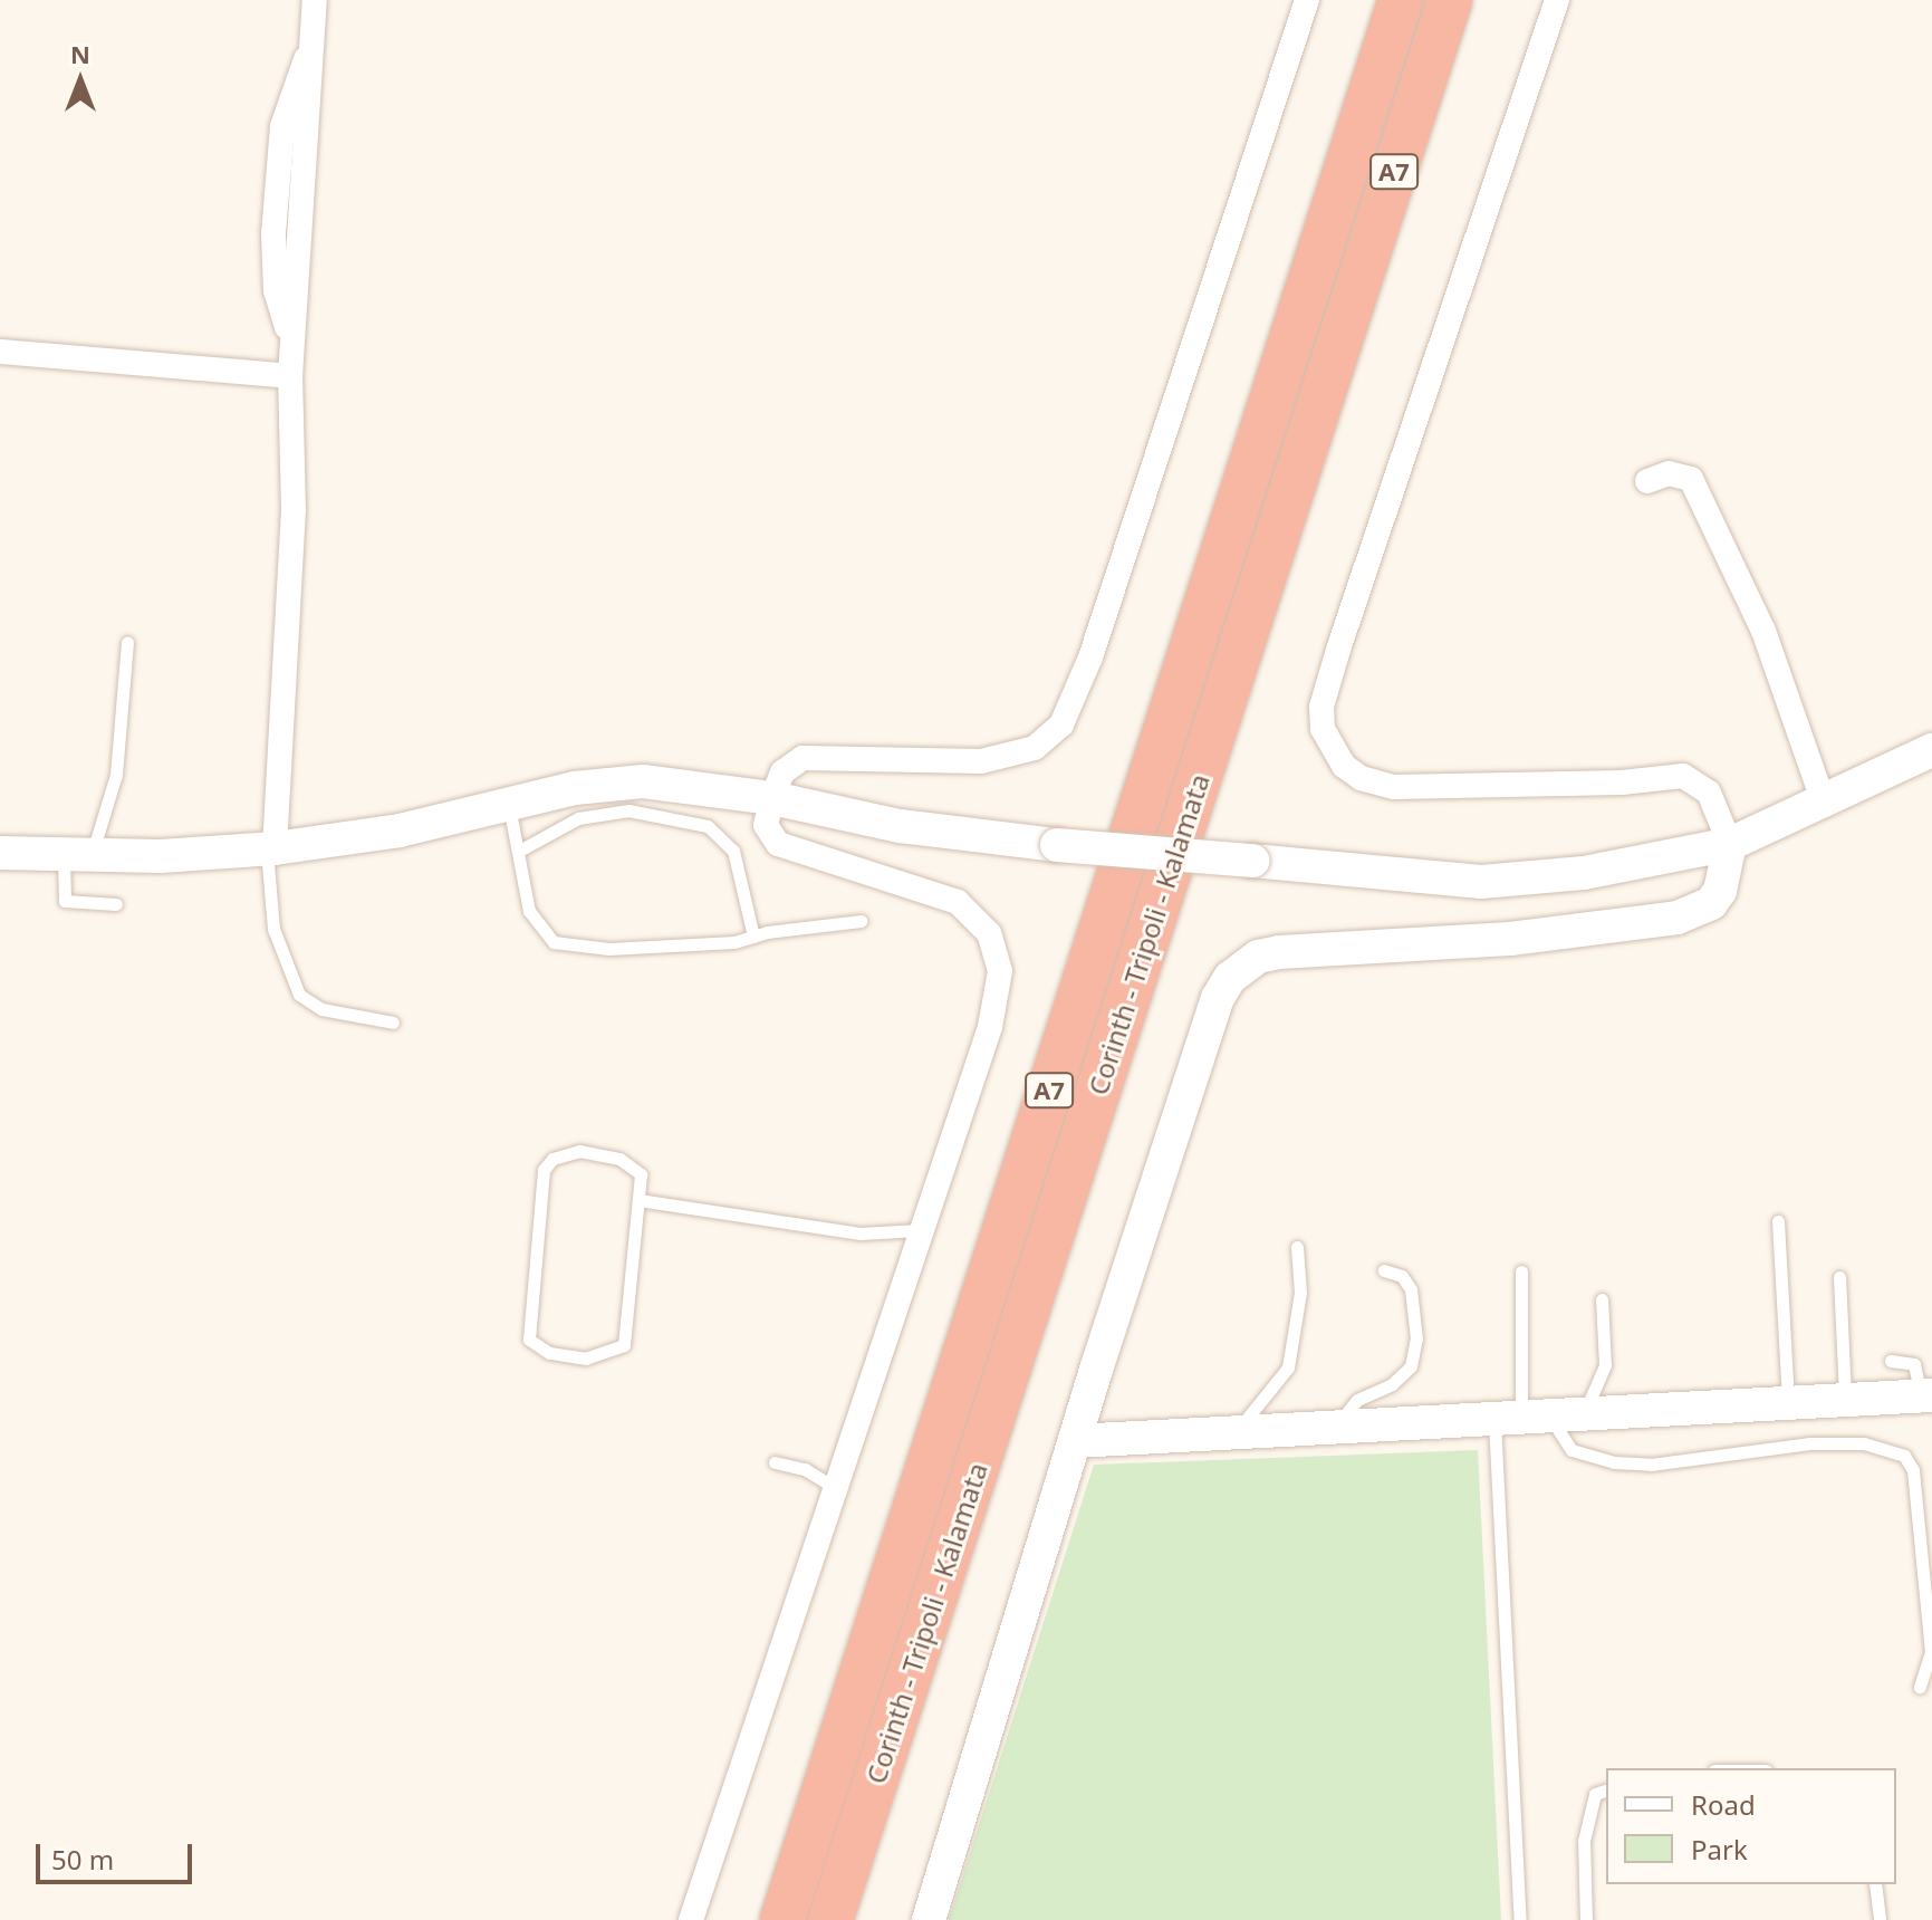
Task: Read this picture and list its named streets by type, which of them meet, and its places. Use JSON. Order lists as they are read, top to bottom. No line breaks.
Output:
{"streets":{"highway":["Α7","Corinth - Tripoli - Kalamata"]},"legend":["Road","Park"],"scale_bar":"50 m","north":"top"}
